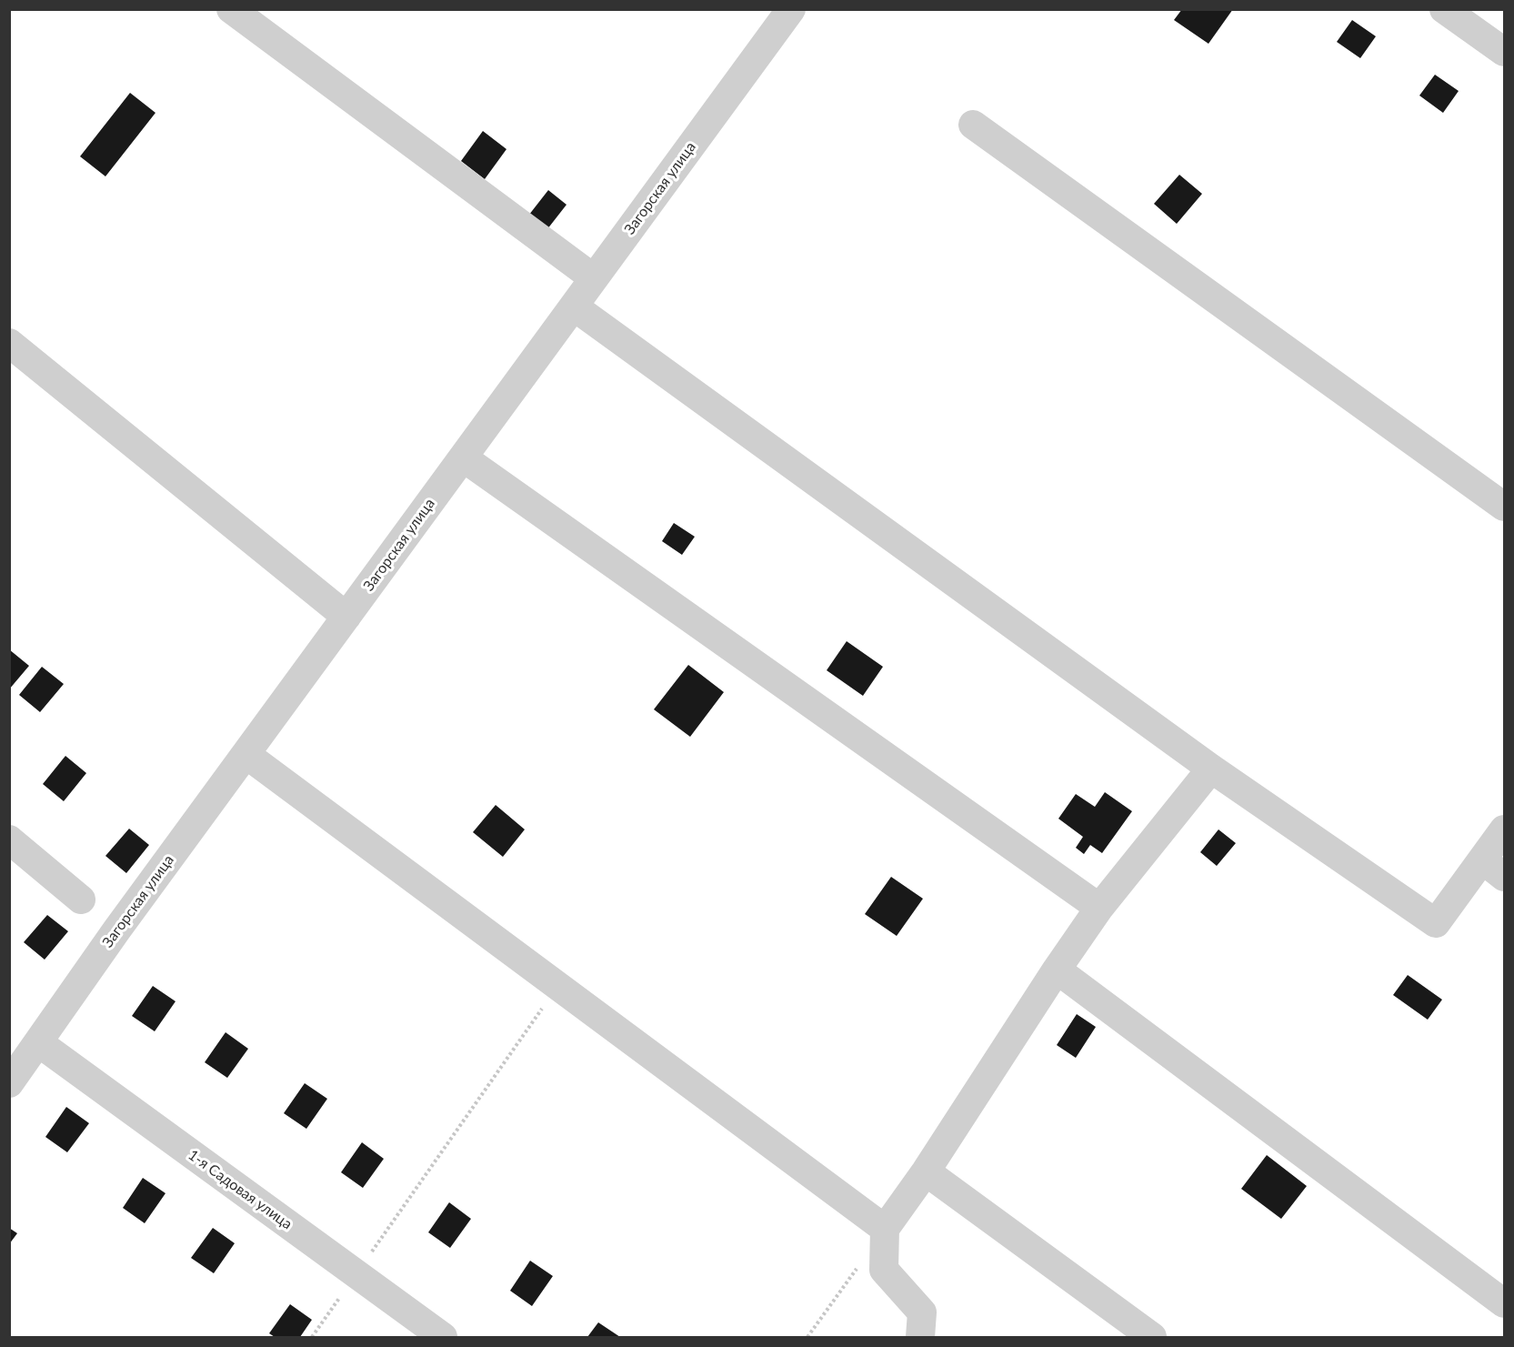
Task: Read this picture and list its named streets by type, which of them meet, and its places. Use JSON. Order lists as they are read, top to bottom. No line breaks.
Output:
{"streets":{"street":["Загорская улица","1-я Садовая улица"]},"crossings":[["Загорская улица","1-я Садовая улица"]]}
